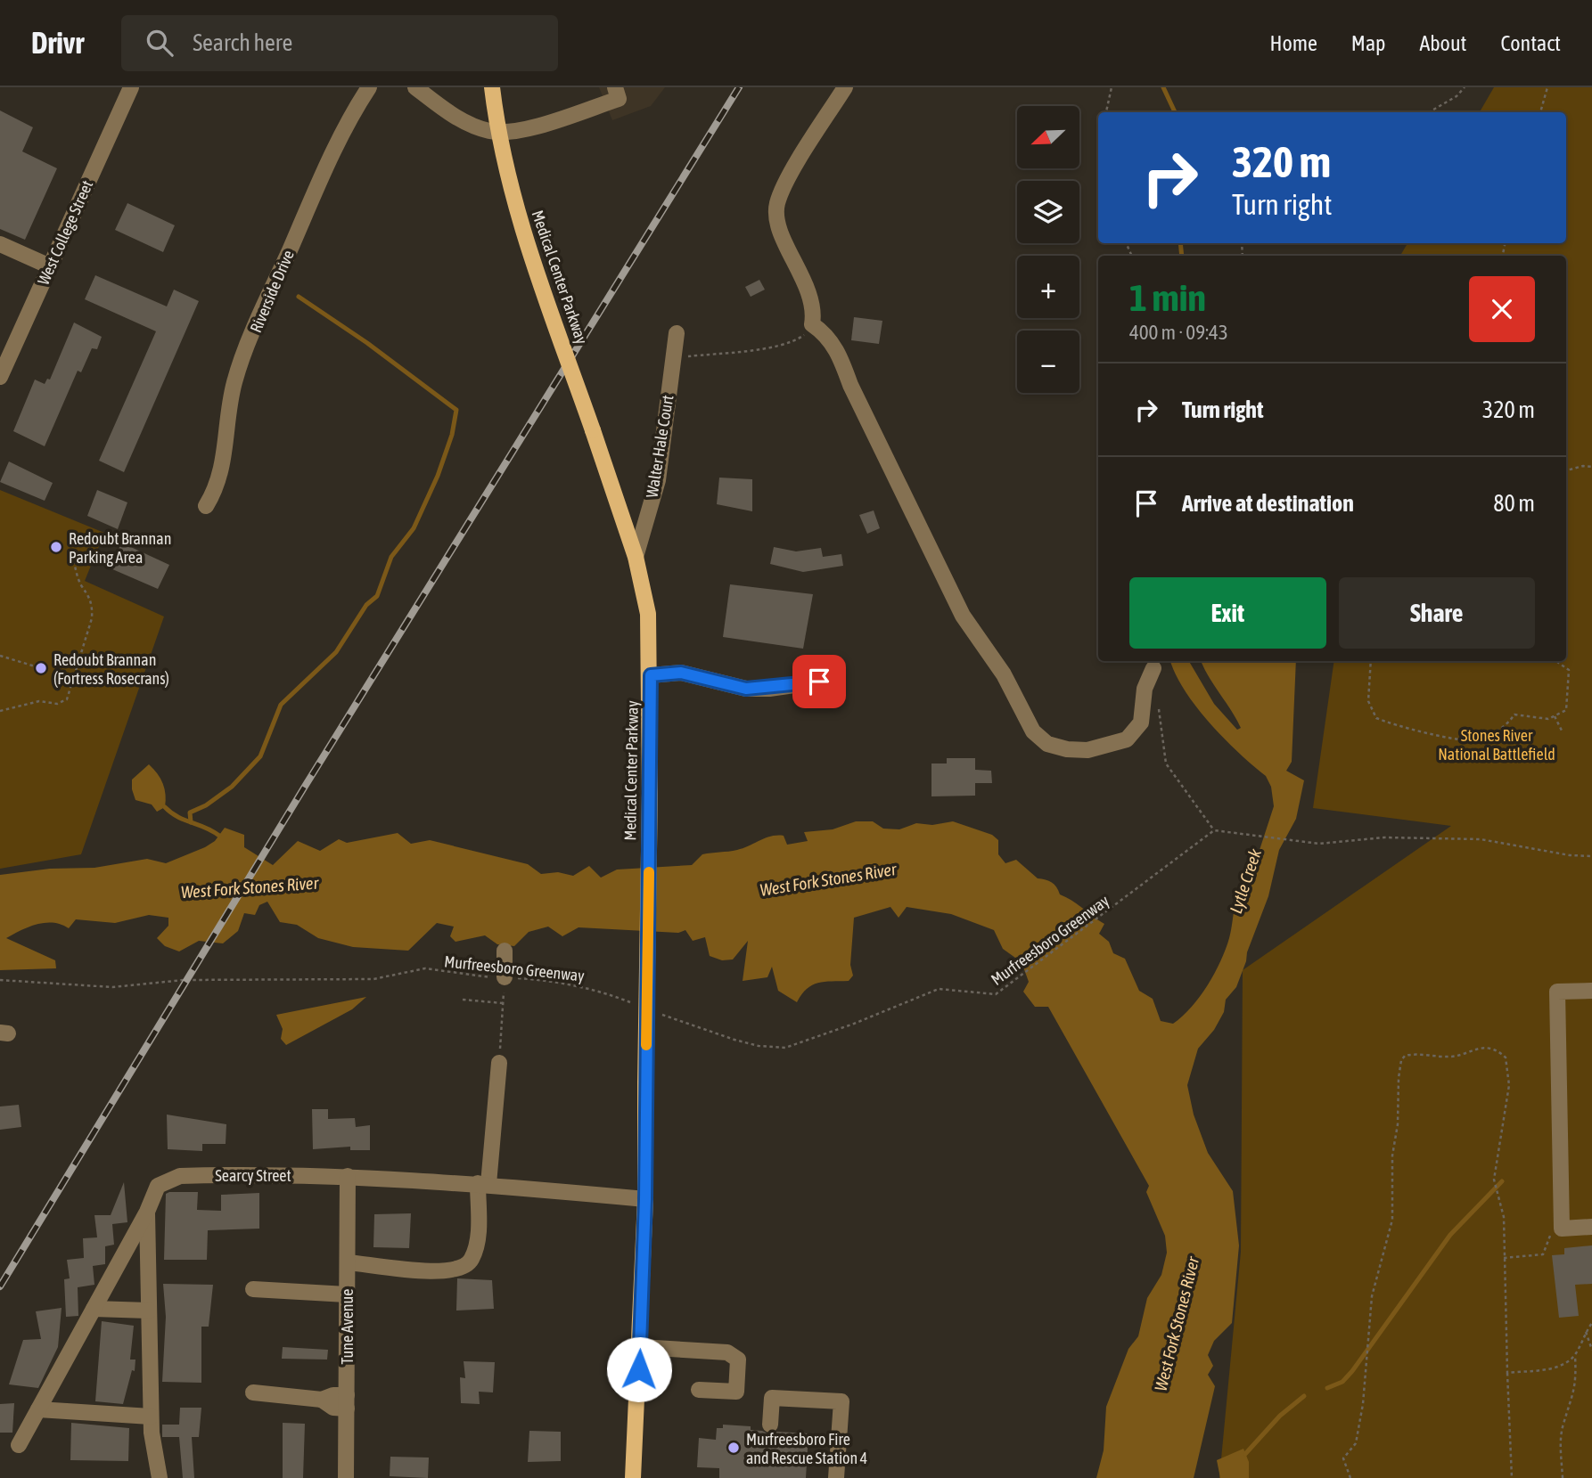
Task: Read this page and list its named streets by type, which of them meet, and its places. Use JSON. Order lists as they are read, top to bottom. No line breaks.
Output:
{"streets":{"main road":["Medical Center Parkway"],"street":["West College Street","Riverside Drive","Walter Hale Court","Searcy Street","Tune Avenue"],"path":["Murfreesboro Greenway"]},"crossings":[["Medical Center Parkway","Walter Hale Court"],["Medical Center Parkway","Searcy Street"],["Searcy Street","Tune Avenue"]],"water":["West Fork Stones River","Lytle Creek"],"parks":["Stones River National Battlefield"],"places":["Redoubt Brannan Parking Area","Redoubt Brannan (Fortress Rosecrans)","Murfreesboro Fire and Rescue Station 4"],"north":"bottom left","page":{"header":"Drivr","search":"Search here","nav":["Home","Map","About","Contact"],"map_buttons":["+","−"],"turn":["320 m","Turn right"],"heading":["1 min","400 m · 09:43"],"list":[{"name":"Turn right","value":"320 m"},{"name":"Arrive at destination","value":"80 m"}],"buttons":["Exit","Share"]}}
